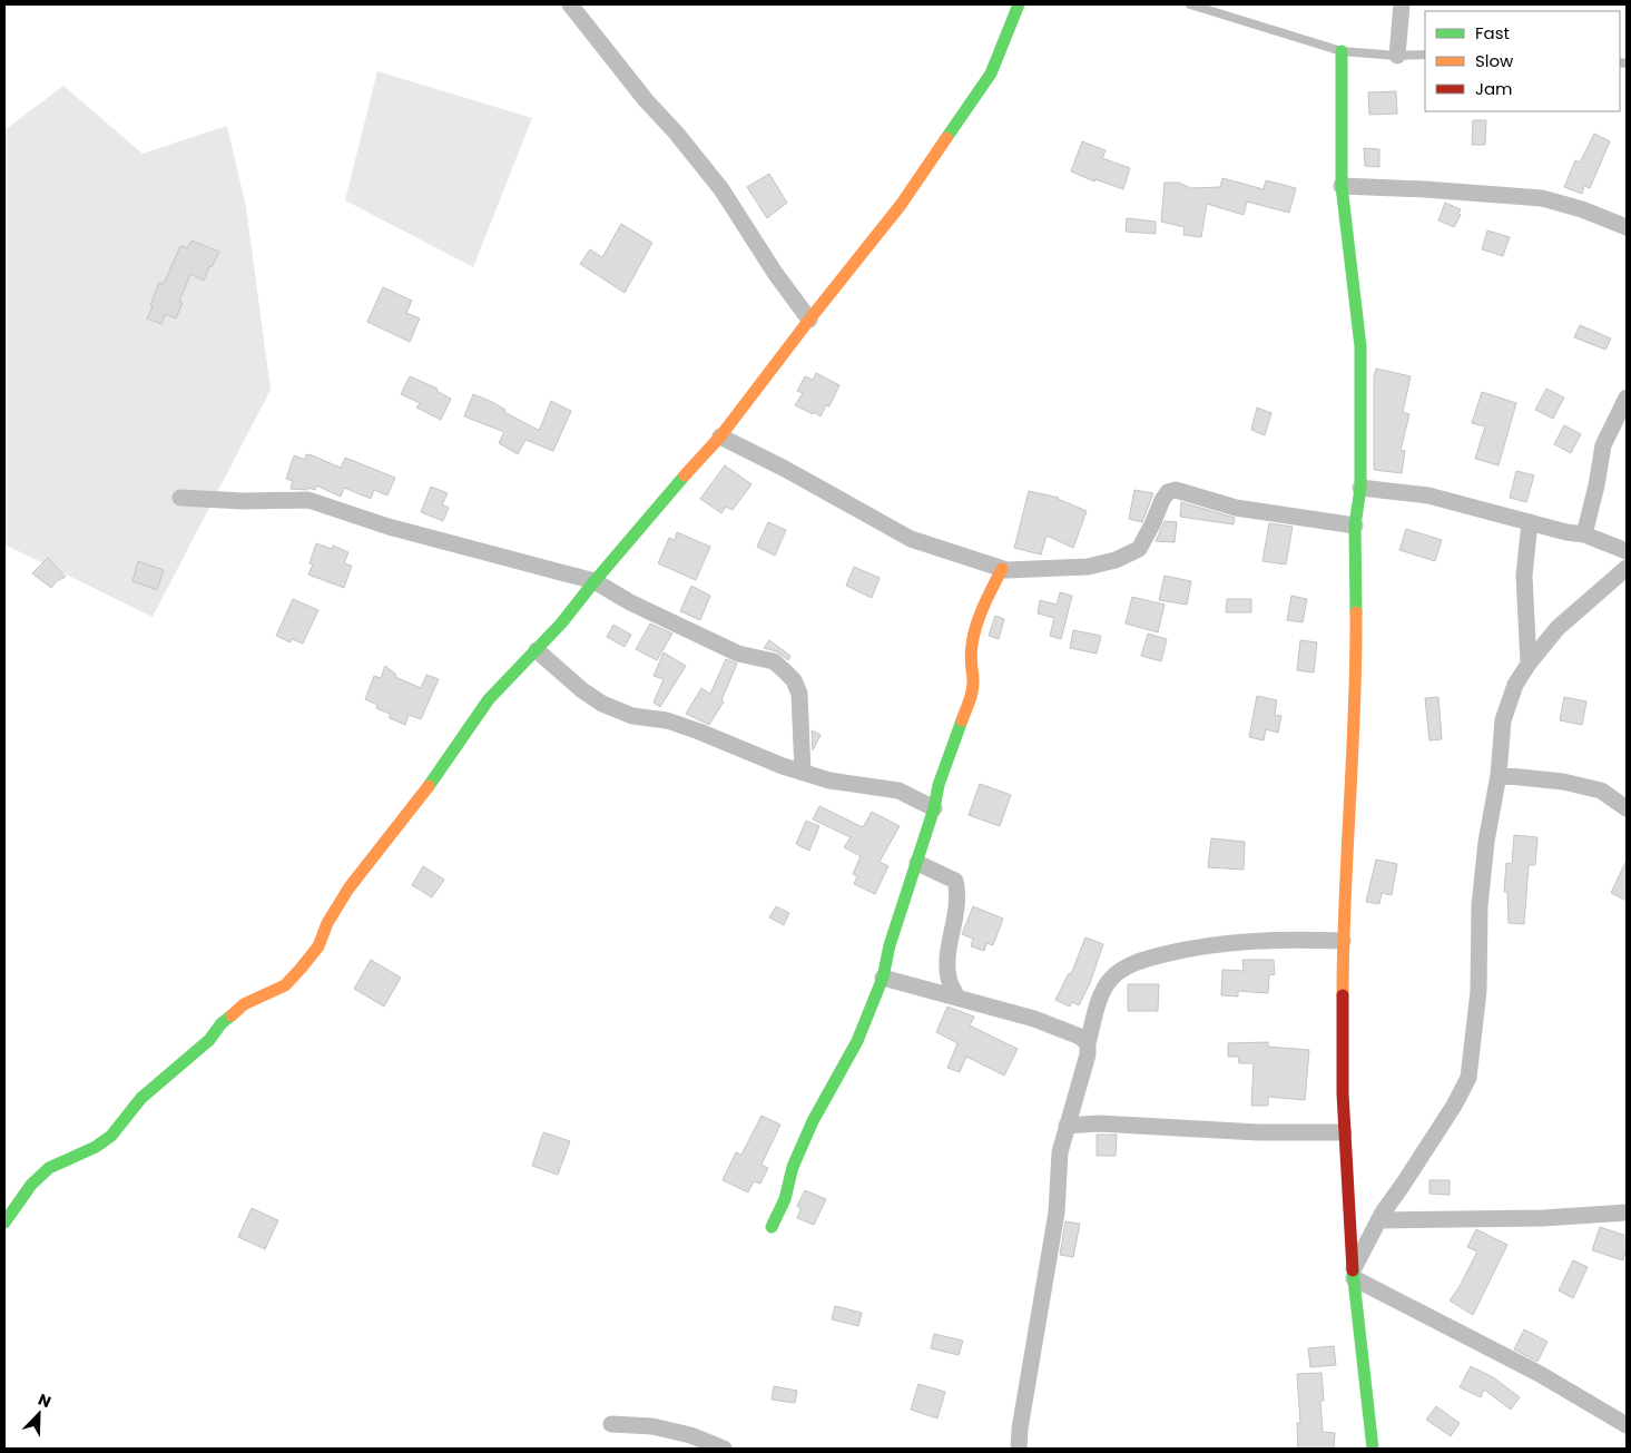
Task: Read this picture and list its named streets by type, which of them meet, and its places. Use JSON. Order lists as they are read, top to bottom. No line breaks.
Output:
{"legend":["Fast","Slow","Jam"],"north":"top right"}
